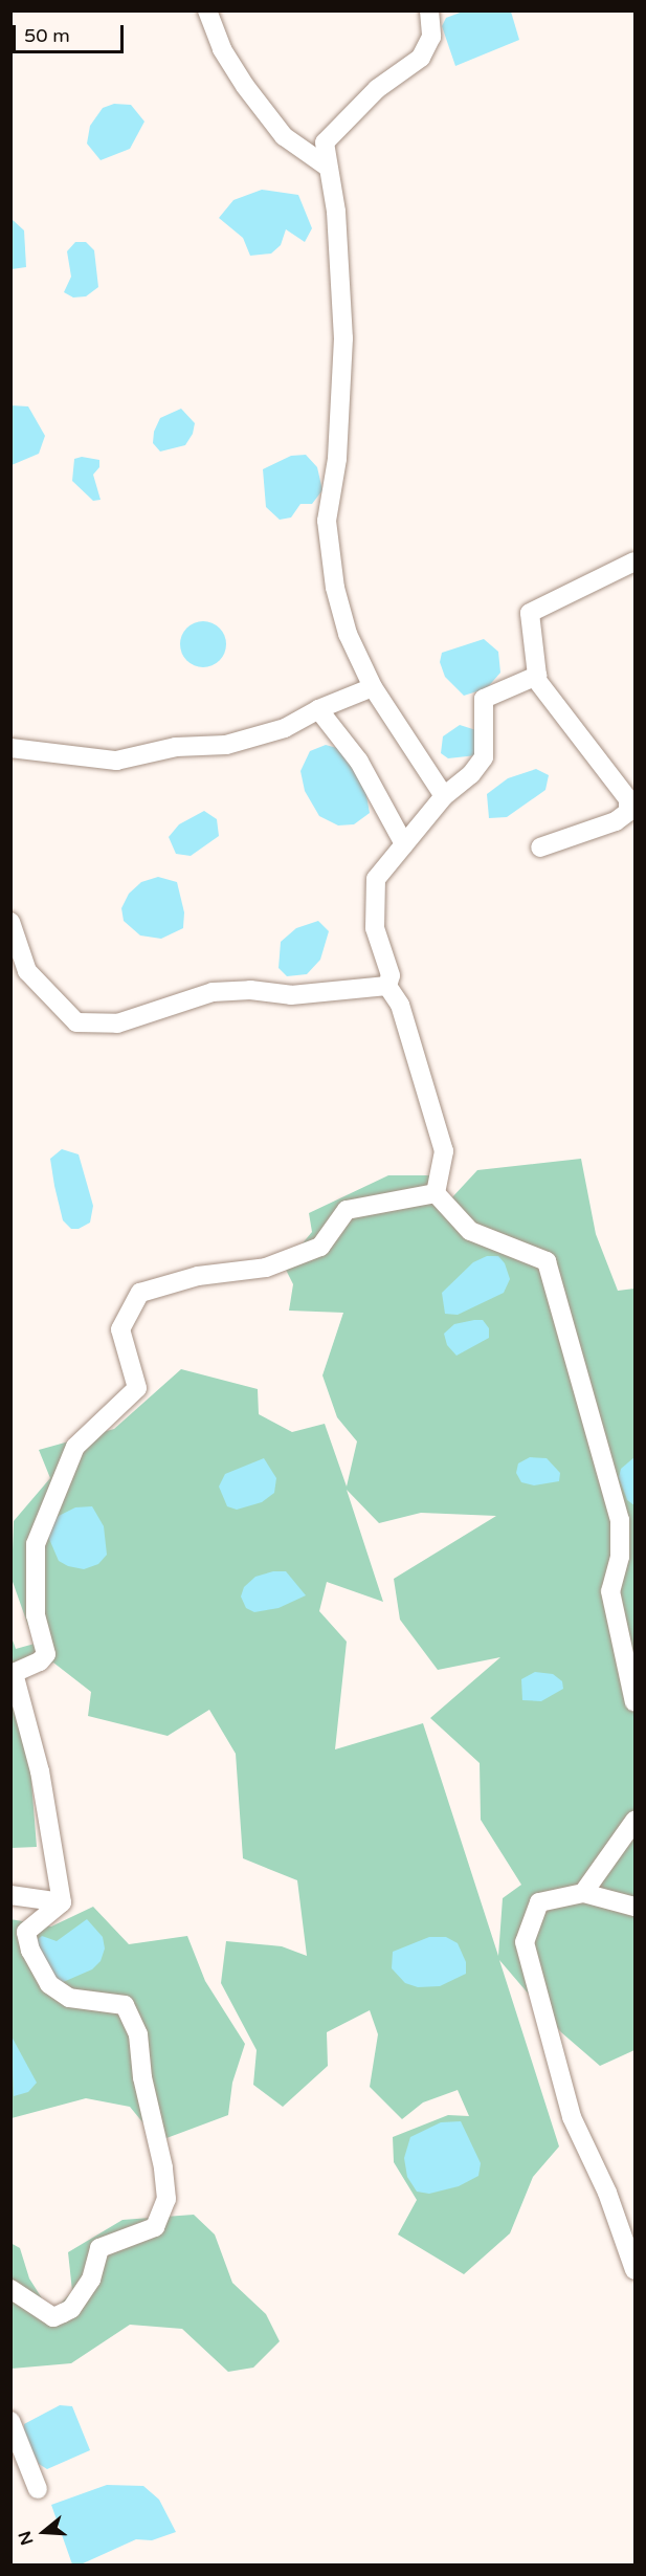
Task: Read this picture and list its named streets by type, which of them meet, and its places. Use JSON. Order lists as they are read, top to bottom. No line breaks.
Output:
{"scale_bar":"50 m","north":"left"}
